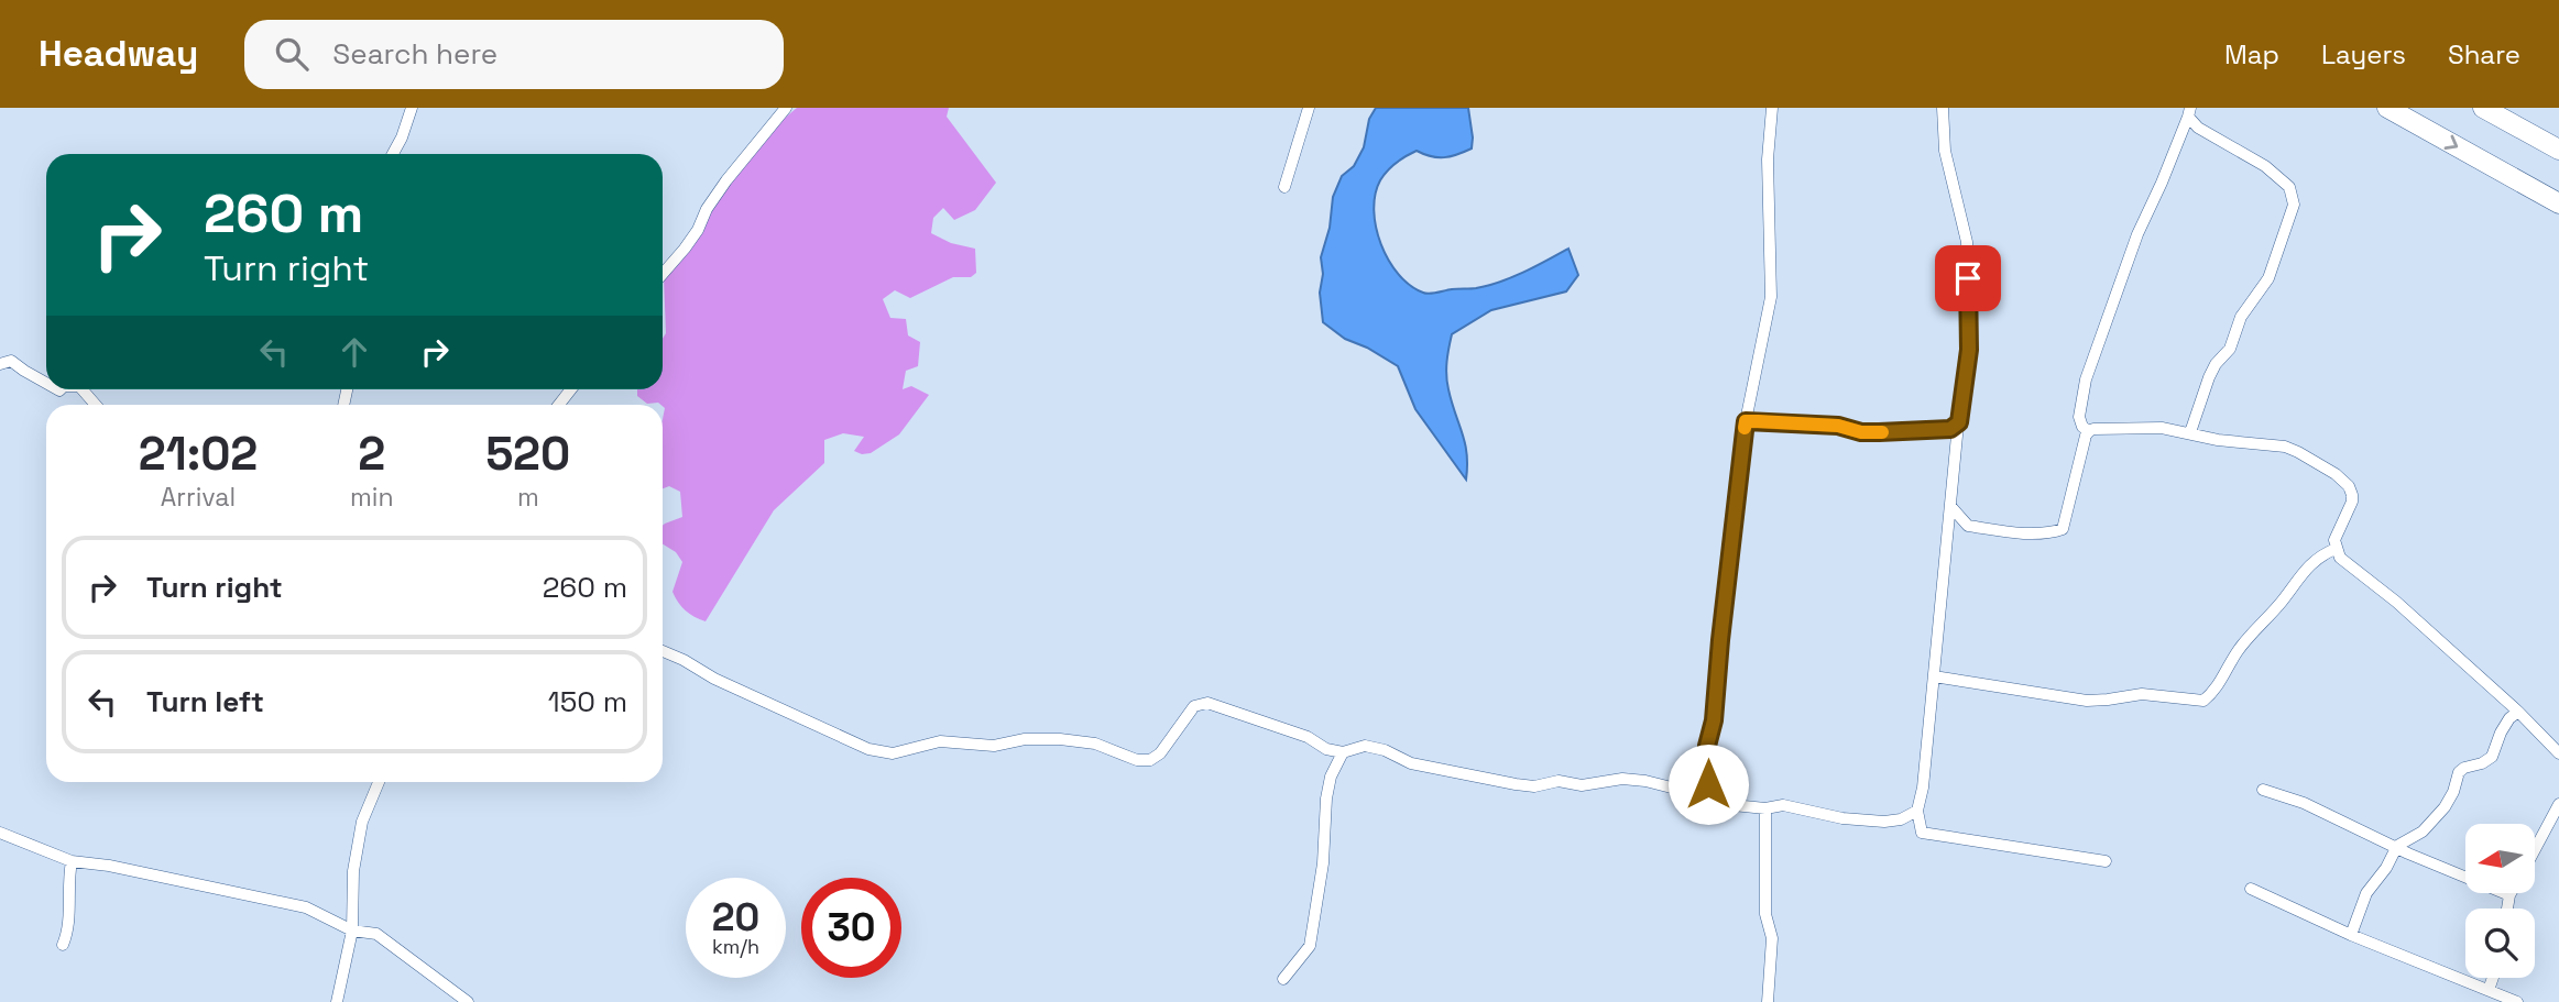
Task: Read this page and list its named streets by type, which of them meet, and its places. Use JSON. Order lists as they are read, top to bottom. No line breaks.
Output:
{"north":"left","page":{"header":"Headway","search":"Search here","nav":["Map","Layers","Share"],"turn":["260 m","Turn right"],"eta":["21:02","Arrival","2","min","520","m"],"list":[{"name":"Turn right","value":"260 m"},{"name":"Turn left","value":"150 m"}],"speed":"20 km/h","limit":"30"}}
